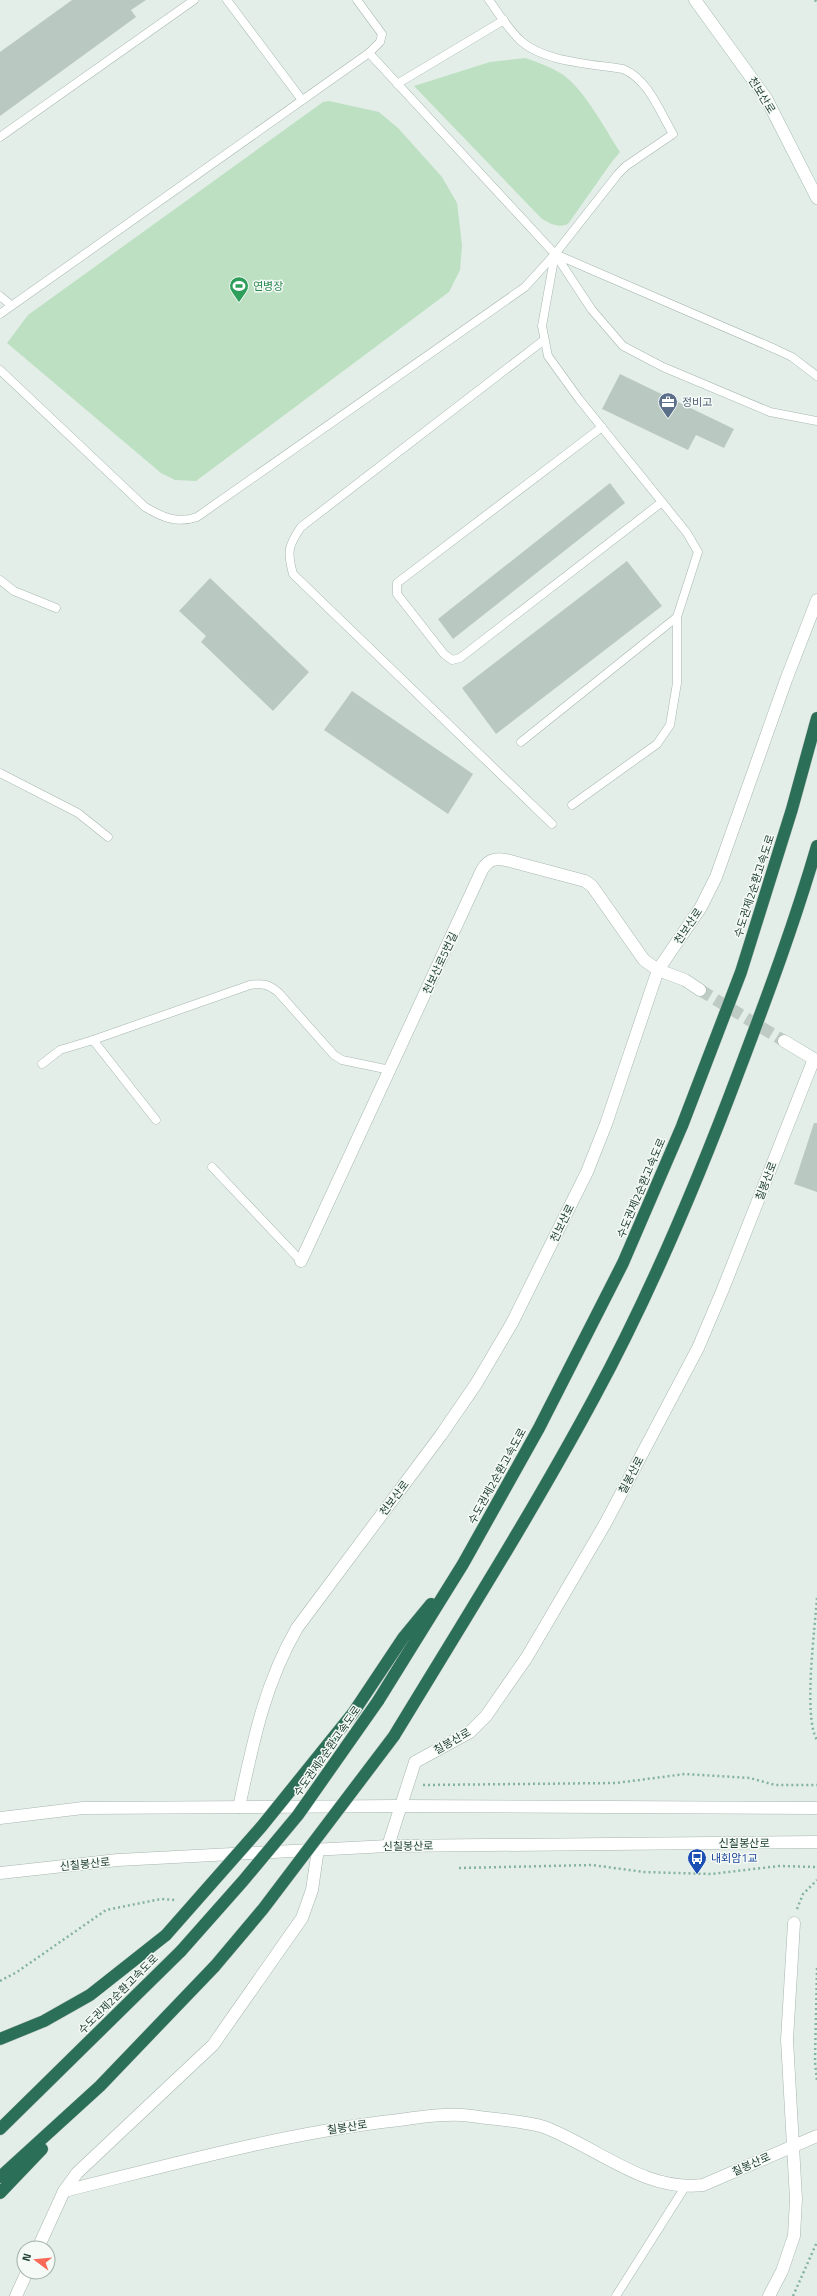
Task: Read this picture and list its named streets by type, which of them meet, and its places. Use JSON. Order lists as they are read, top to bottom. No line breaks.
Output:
{"streets":{"highway":["수도권제2순환고속도로"],"street":["천보산로","천보산로5번길","칠봉산로","신칠봉산로"]},"crossings":[["천보산로","천보산로5번길"],["칠봉산로","신칠봉산로"]],"places":{"sports":["연병장"],"office":["정비고"],"bus stop":["내회암1교"]},"north":"left"}
